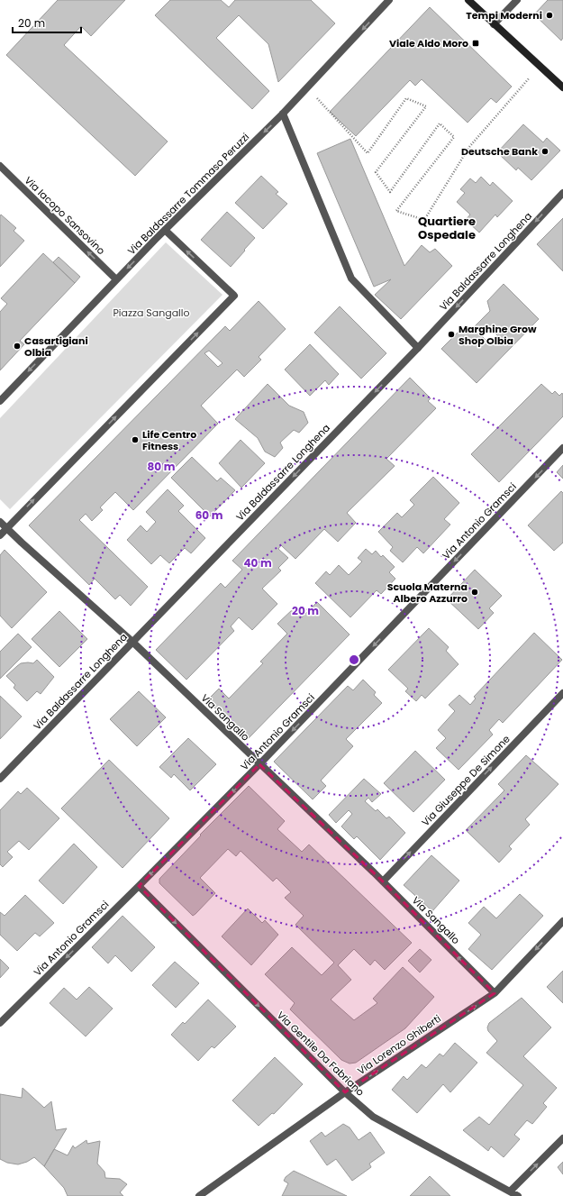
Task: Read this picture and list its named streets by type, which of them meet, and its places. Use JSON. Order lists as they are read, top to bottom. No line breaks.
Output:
{"streets":{"street":["Via Baldassarre Tommaso Peruzzi","Via Iacopo Sansovino","Via Baldassarre Longhena","Via Antonio Gramsci","Via Sangallo","Via Giuseppe De Simone","Via Lorenzo Ghiberti","Via Gentile Da Fabriano"]},"crossings":[["Via Baldassarre Tommaso Peruzzi","Via Iacopo Sansovino"],["Via Baldassarre Longhena","Via Sangallo"],["Via Antonio Gramsci","Via Sangallo"],["Via Antonio Gramsci","Via Gentile Da Fabriano"],["Via Sangallo","Via Giuseppe De Simone"],["Via Sangallo","Via Lorenzo Ghiberti"],["Via Lorenzo Ghiberti","Via Gentile Da Fabriano"]],"one_way":["Via Baldassarre Tommaso Peruzzi","Via Iacopo Sansovino","Via Baldassarre Longhena","Via Antonio Gramsci","Via Giuseppe De Simone","Via Gentile Da Fabriano"],"districts":["Quartiere Ospedale"],"parks":["Piazza Sangallo"],"places":{"other":["Tempi Moderni","Deutsche Bank","Marghine Grow Shop Olbia","Casartigiani Olbia","Life Centro Fitness","Scuola Materna Albero Azzurro"],"transit":["Viale Aldo Moro"]},"scale_bar":"20 m","rings":["80 m","60 m","40 m","20 m"]}
